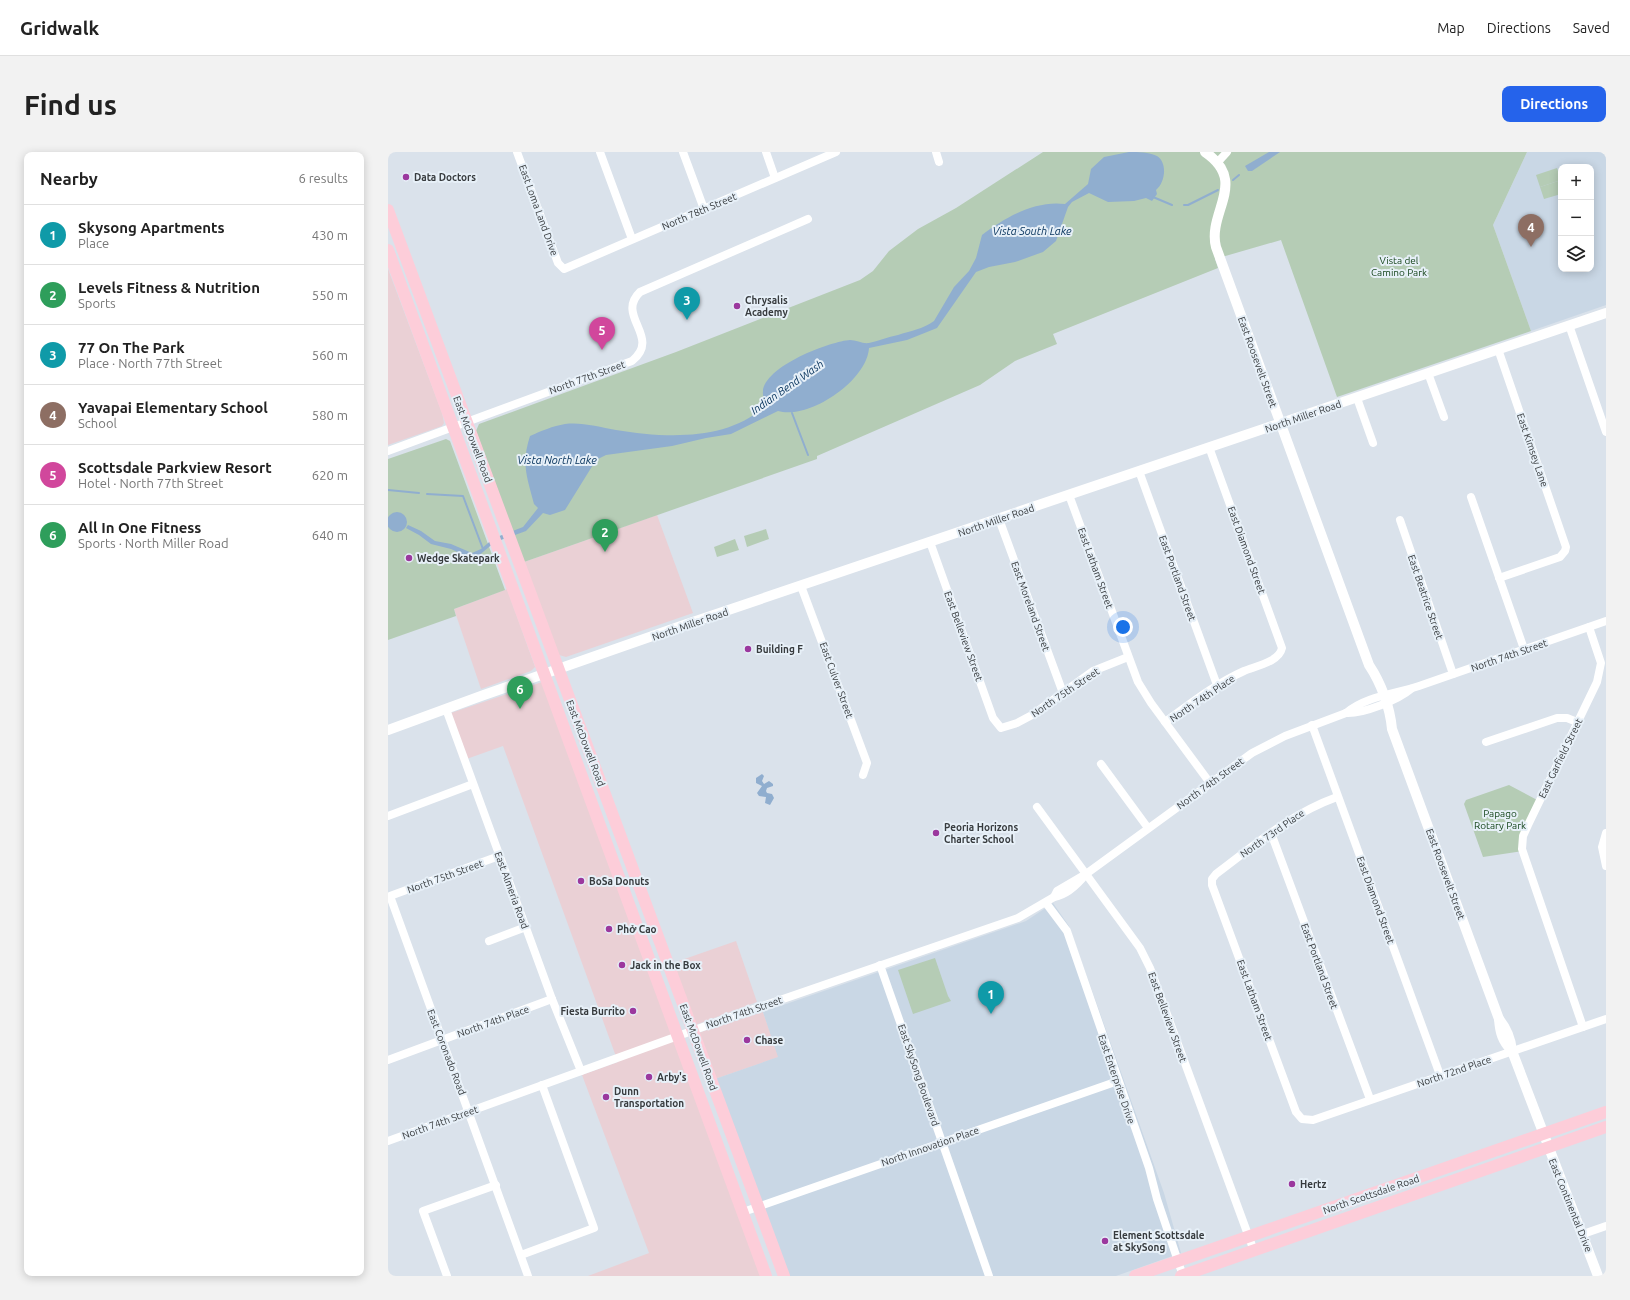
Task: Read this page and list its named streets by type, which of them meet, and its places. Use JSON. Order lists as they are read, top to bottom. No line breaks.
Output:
{"streets":{"main road":["East McDowell Road","North Scottsdale Road"],"street":["East Loma Land Drive","North 78th Street","East Roosevelt Street","North 77th Street","North Miller Road","East Kimsey Lane","East Diamond Street","East Latham Street","East Portland Street","East Beatrice Street","East Moreland Street","East Belleview Street","North 74th Street","East Culver Street","North 75th Street","North 74th Place","East Garfield Street","North 73rd Place","East Almeria Road","East Coronado Road","North 72nd Place","East SkySong Boulevard","East Enterprise Drive","North Innovation Place","East Continental Drive"]},"crossings":[["East Loma Land Drive","North 78th Street"],["East Roosevelt Street","North Miller Road"],["East Roosevelt Street","North 74th Street"],["East Roosevelt Street","North 72nd Place"],["East Roosevelt Street","North Scottsdale Road"],["East Roosevelt Street","East Continental Drive"],["North 77th Street","East McDowell Road"],["North Miller Road","East McDowell Road"],["North Miller Road","East Kimsey Lane"],["North Miller Road","East Diamond Street"],["North Miller Road","East Latham Street"],["North Miller Road","East Portland Street"],["North Miller Road","East Moreland Street"],["North Miller Road","East Belleview Street"],["North Miller Road","East Culver Street"],["North Miller Road","East Almeria Road"],["East McDowell Road","North 74th Street"],["East McDowell Road","North Innovation Place"],["East Diamond Street","North 74th Street"],["East Diamond Street","North 74th Place"],["East Diamond Street","North 73rd Place"],["East Diamond Street","North 72nd Place"],["East Latham Street","North 74th Street"],["East Latham Street","North 75th Street"],["East Latham Street","North 74th Place"],["East Latham Street","North 73rd Place"],["East Latham Street","North 72nd Place"],["East Portland Street","North 74th Place"],["East Portland Street","North 73rd Place"],["East Portland Street","North 72nd Place"],["East Beatrice Street","North 74th Street"],["East Moreland Street","North 75th Street"],["East Belleview Street","North 74th Street"],["East Belleview Street","North 75th Street"],["East Belleview Street","North Scottsdale Road"],["North 74th Street","East Garfield Street"],["North 74th Street","East Almeria Road"],["North 74th Street","East Coronado Road"],["North 74th Street","East SkySong Boulevard"],["North 74th Street","East Enterprise Drive"],["North 75th Street","East Almeria Road"],["North 75th Street","East Coronado Road"],["North 74th Place","East Almeria Road"],["North 74th Place","East Coronado Road"],["East Garfield Street","North 72nd Place"],["East SkySong Boulevard","North Innovation Place"],["East Enterprise Drive","North Innovation Place"],["East Enterprise Drive","North Scottsdale Road"],["North Scottsdale Road","East Continental Drive"]],"water":["Vista South Lake","Indian Bend Wash","Vista North Lake"],"parks":["Vista del Camino Park","Papago Rotary Park"],"places":["Data Doctors","Chrysalis Academy","Wedge Skatepark","Building F","Peoria Horizons Charter School","BoSa Donuts","Phở Cao","Jack in the Box","Fiesta Burrito","Chase","Arby's","Dunn Transportation","Hertz","Element Scottsdale at SkySong"],"page":{"header":"Gridwalk","nav":["Map","Directions","Saved"],"buttons":"Directions","title":"Find us","heading":["Nearby","6 results"],"map_buttons":["+","−"],"list":[{"mark":"1","name":"Skysong Apartments","note":"Place","value":"430 m"},{"mark":"2","name":"Levels Fitness & Nutrition","note":"Sports","value":"550 m"},{"mark":"3","name":"77 On The Park","note":"Place · North 77th Street","value":"560 m"},{"mark":"4","name":"Yavapai Elementary School","note":"School","value":"580 m"},{"mark":"5","name":"Scottsdale Parkview Resort","note":"Hotel · North 77th Street","value":"620 m"},{"mark":"6","name":"All In One Fitness","note":"Sports · North Miller Road","value":"640 m"}],"pins":["4","3","5","2","6","1"]}}
